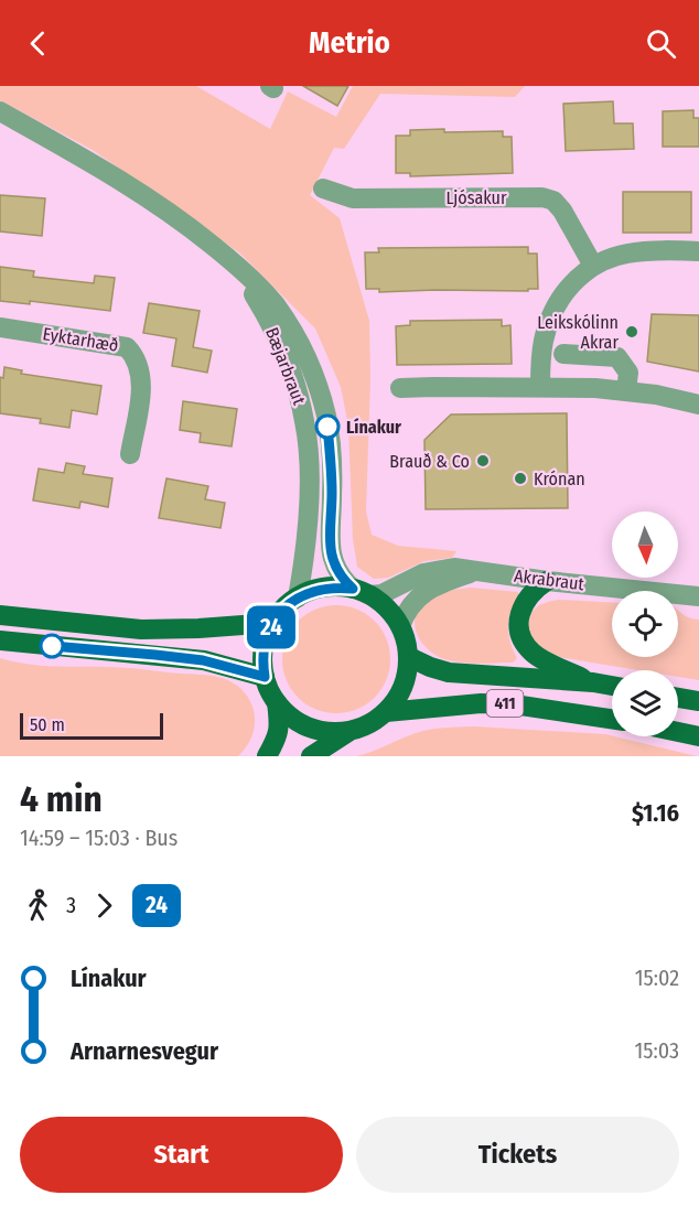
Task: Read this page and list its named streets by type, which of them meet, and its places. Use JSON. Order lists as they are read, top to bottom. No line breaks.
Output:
{"streets":{"main road":["411"],"street":["Ljósakur","Eyktarhæð","Bæjarbraut","Akrabraut"]},"crossings":[["Bæjarbraut","Akrabraut"],["Bæjarbraut","411"],["Akrabraut","411"]],"places":["Leikskólinn Akrar","Línakur","Brauð & Co","Krónan"],"lines":["bus line 24"],"scale_bar":"50 m","north":"bottom","page":{"header":"Metrio","on_map":"24","scale":"50 m","heading":["4 min","14:59 – 15:03 · Bus","$1.16"],"legs":["3","24"],"list":[{"name":"Línakur","value":"15:02"},{"name":"Arnarnesvegur","value":"15:03"}],"buttons":["Start","Tickets"]}}
